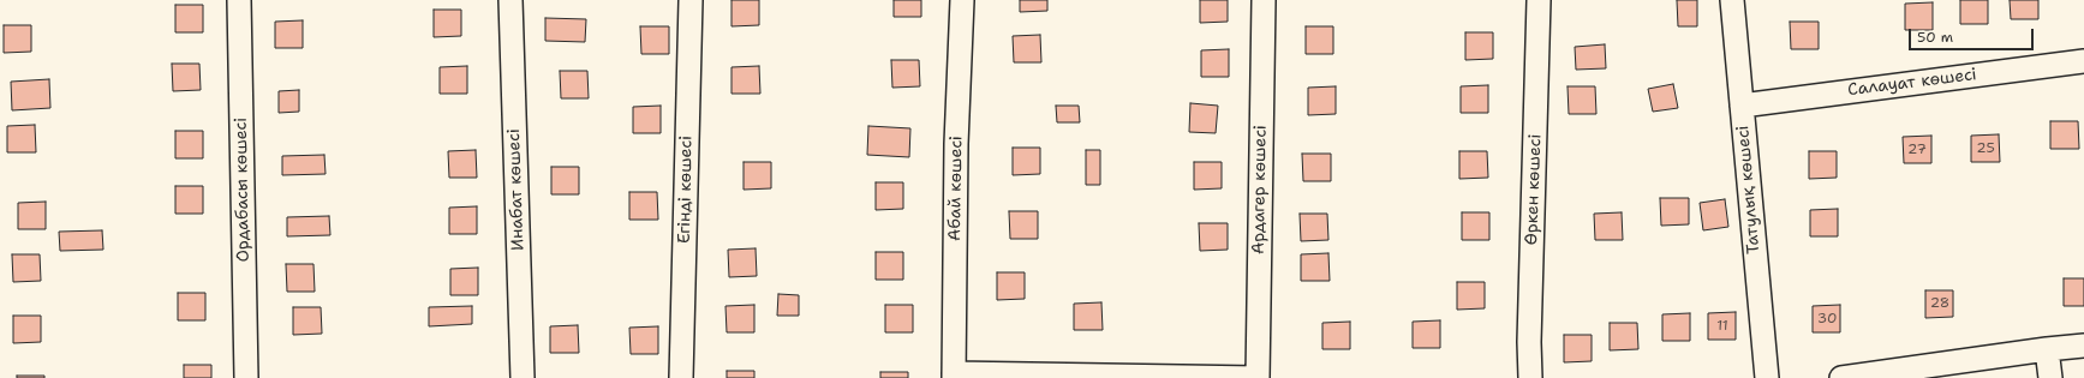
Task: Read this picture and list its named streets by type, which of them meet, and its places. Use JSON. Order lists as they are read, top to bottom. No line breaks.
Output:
{"streets":{"street":["Салауат көшесі","Абай көшесі","Ордабасы көшесі","Инабат көшесі","Егінді көшесі","Ардагер көшесі","Өркен көшесі","Татулық көшесі"]},"crossings":[["Салауат көшесі","Татулық көшесі"]],"house_numbers":["25","27","28","30","11"],"scale_bar":"50 m"}
